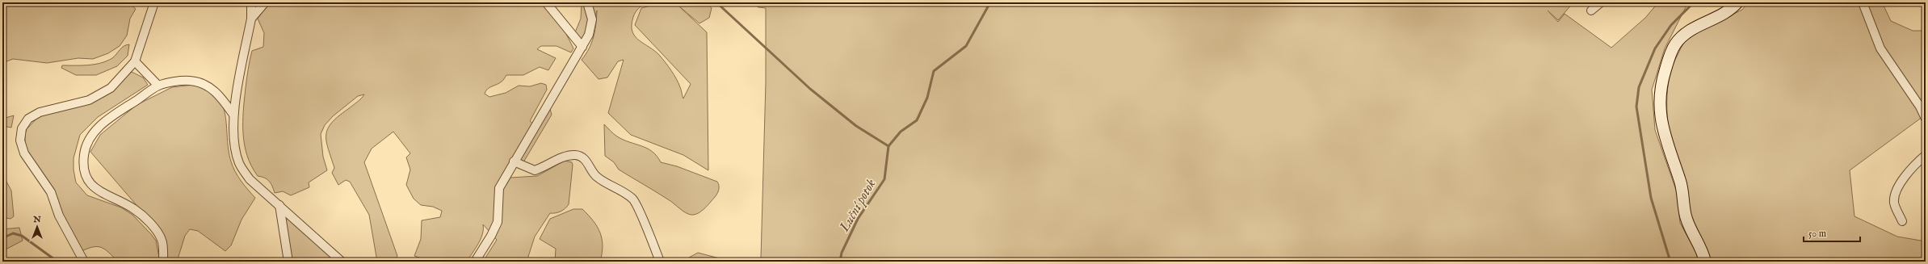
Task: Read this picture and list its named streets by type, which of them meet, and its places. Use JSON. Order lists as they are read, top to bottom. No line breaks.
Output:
{"water":["Luční potok"],"scale_bar":"50 m","north":"top"}
